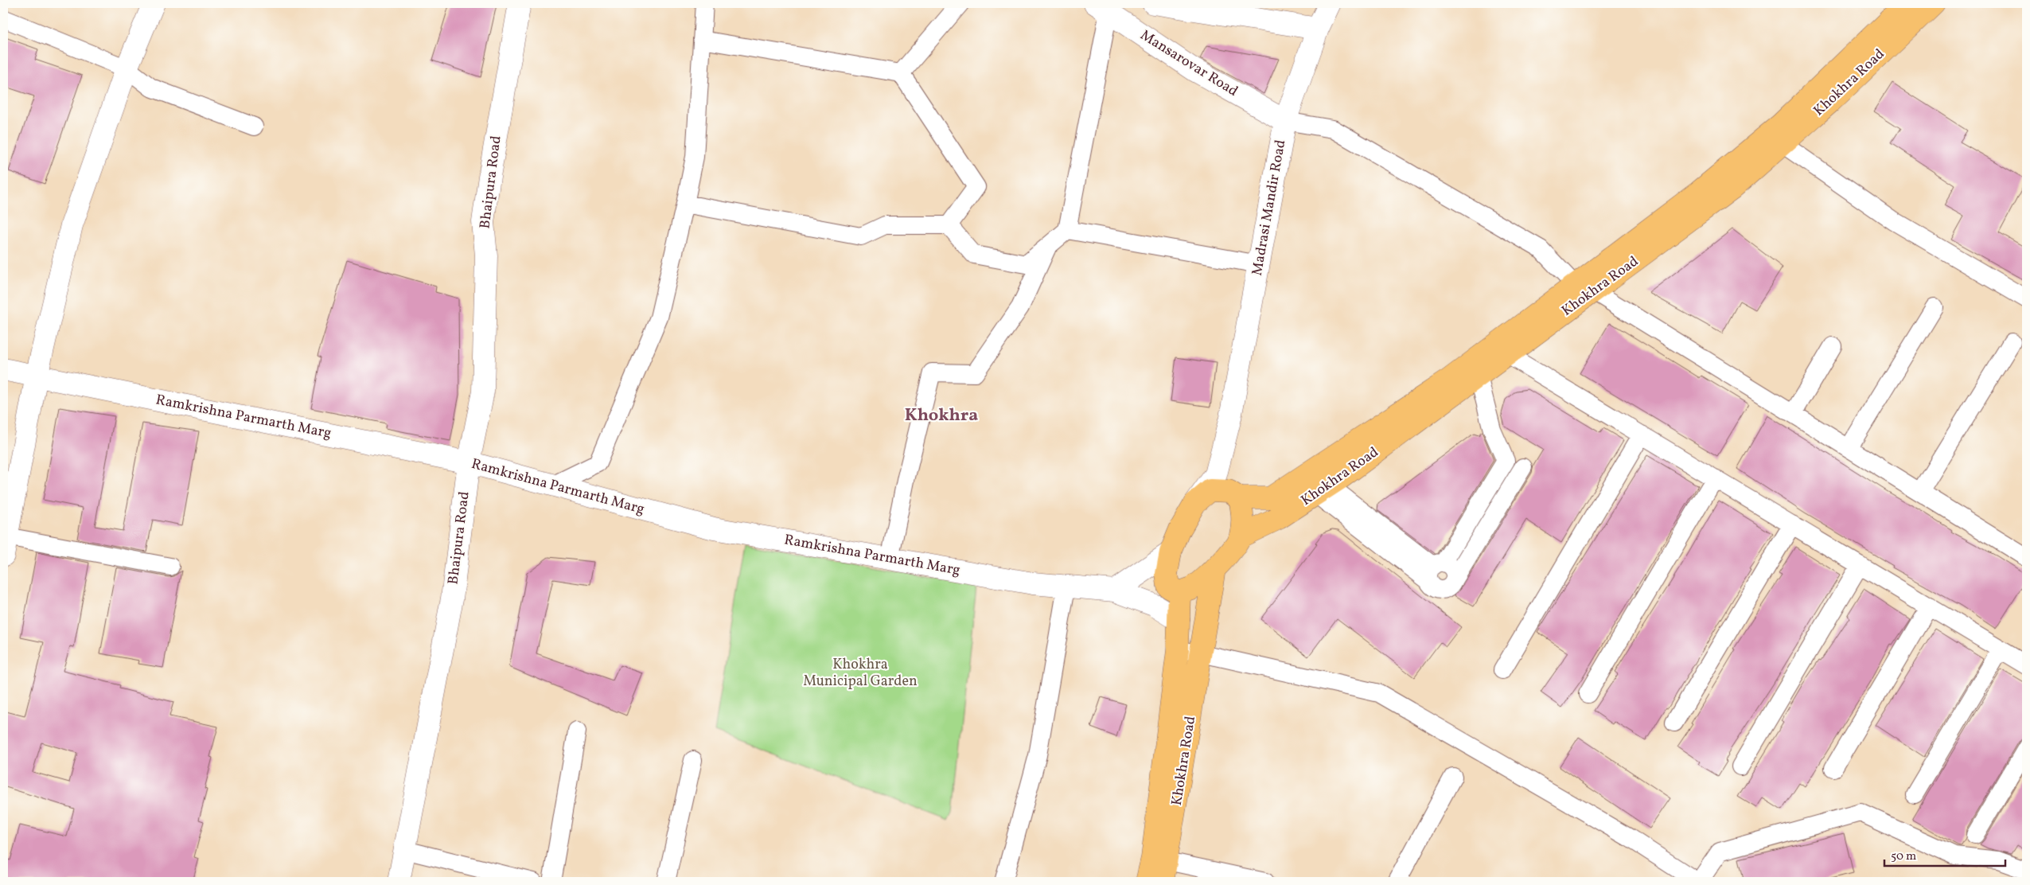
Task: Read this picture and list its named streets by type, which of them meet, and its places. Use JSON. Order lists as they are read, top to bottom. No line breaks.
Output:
{"streets":{"main road":["Khokhra Road"],"street":["Mansarovar Road","Bhaipura Road","Madrasi Mandir Road","Ramkrishna Parmarth Marg"]},"crossings":[["Mansarovar Road","Madrasi Mandir Road"],["Khokhra Road","Ramkrishna Parmarth Marg"],["Bhaipura Road","Ramkrishna Parmarth Marg"]],"districts":["Khokhra"],"parks":["Khokhra Municipal Garden"],"scale_bar":"50 m"}
